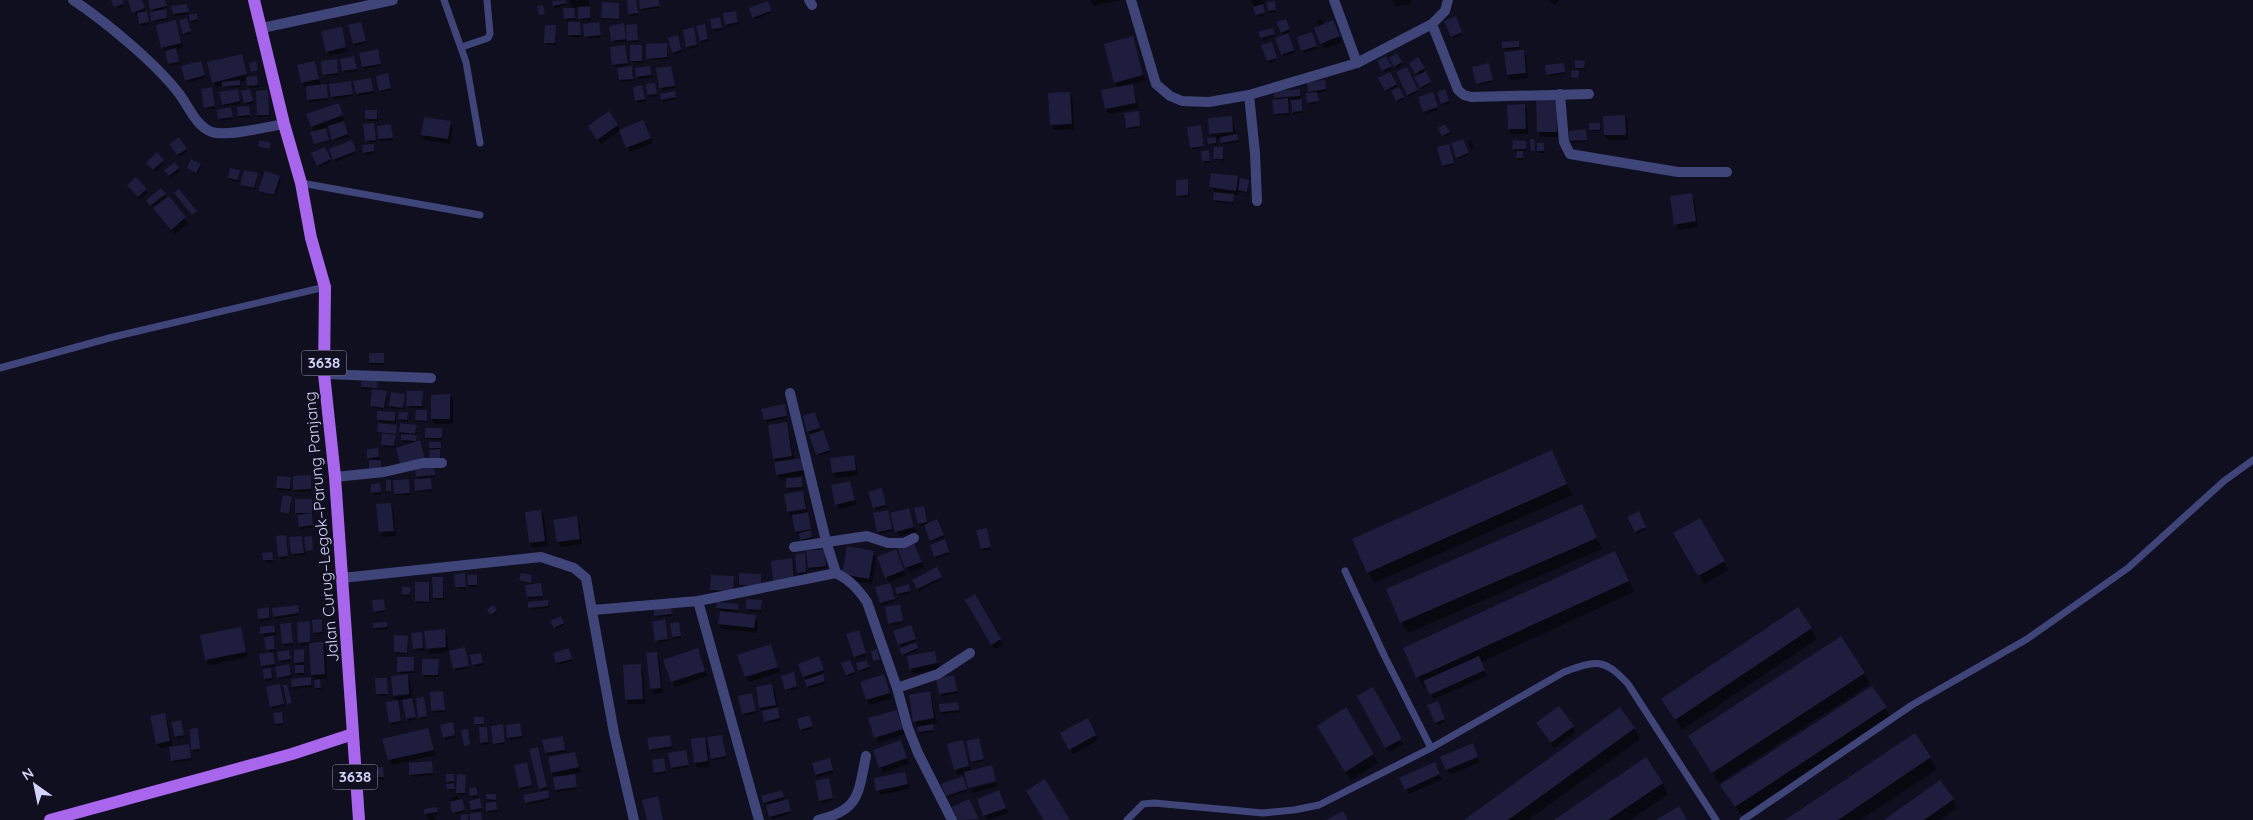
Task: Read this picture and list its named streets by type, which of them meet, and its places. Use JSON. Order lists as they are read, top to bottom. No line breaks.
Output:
{"streets":{"main road":["3638","Jalan Curug–Legok–Parung Panjang"]},"north":"top left"}
